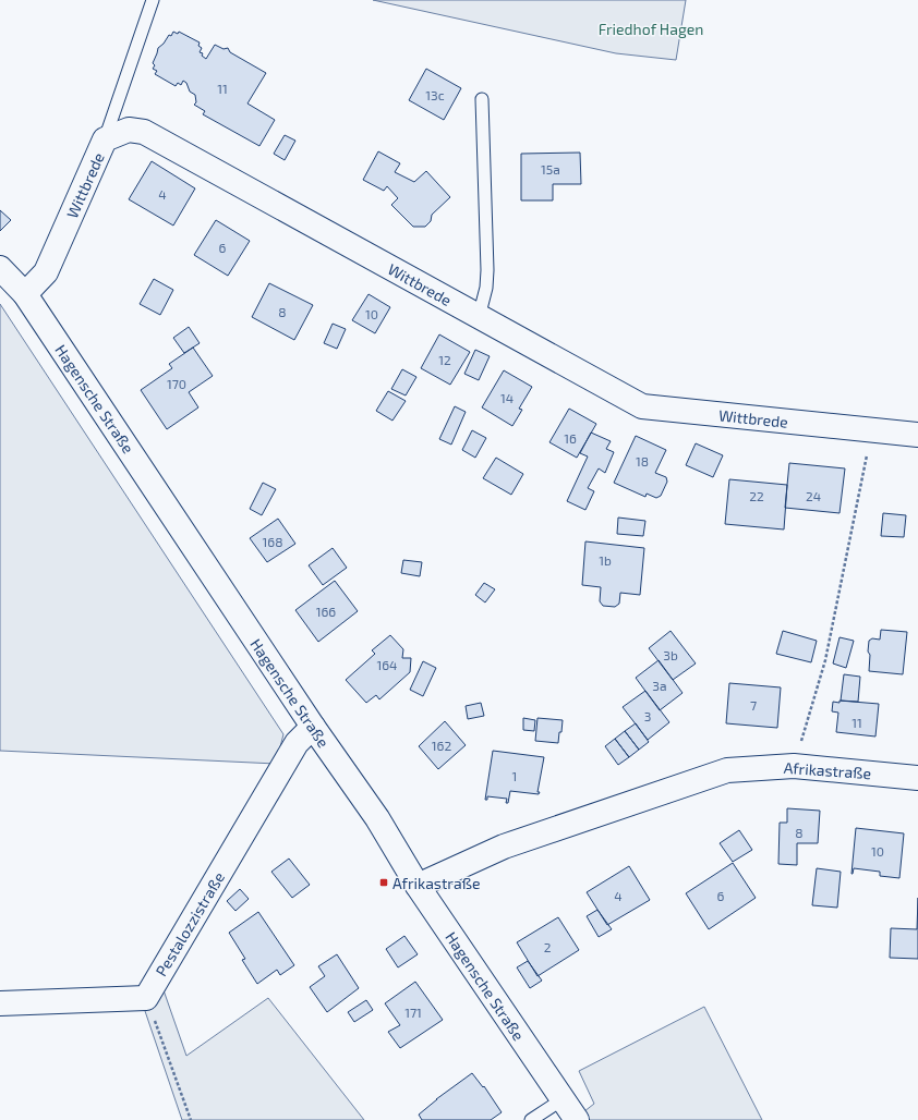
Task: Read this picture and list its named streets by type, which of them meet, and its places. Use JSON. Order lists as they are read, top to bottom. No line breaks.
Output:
{"streets":{"street":["Wittbrede","Hagensche Straße","Afrikastraße","Pestalozzistraße"]},"crossings":[["Wittbrede","Hagensche Straße"],["Hagensche Straße","Afrikastraße"],["Hagensche Straße","Pestalozzistraße"]],"parks":["Friedhof Hagen"],"places":{"transit":["Afrikastraße"]},"house_numbers":["11","13c","15a","4","6","8","10","12","170","14","16","18","22","24","168","1b","166","3b","164","3a","7","3","11","162","1","8","10","4","6","2","171"]}
